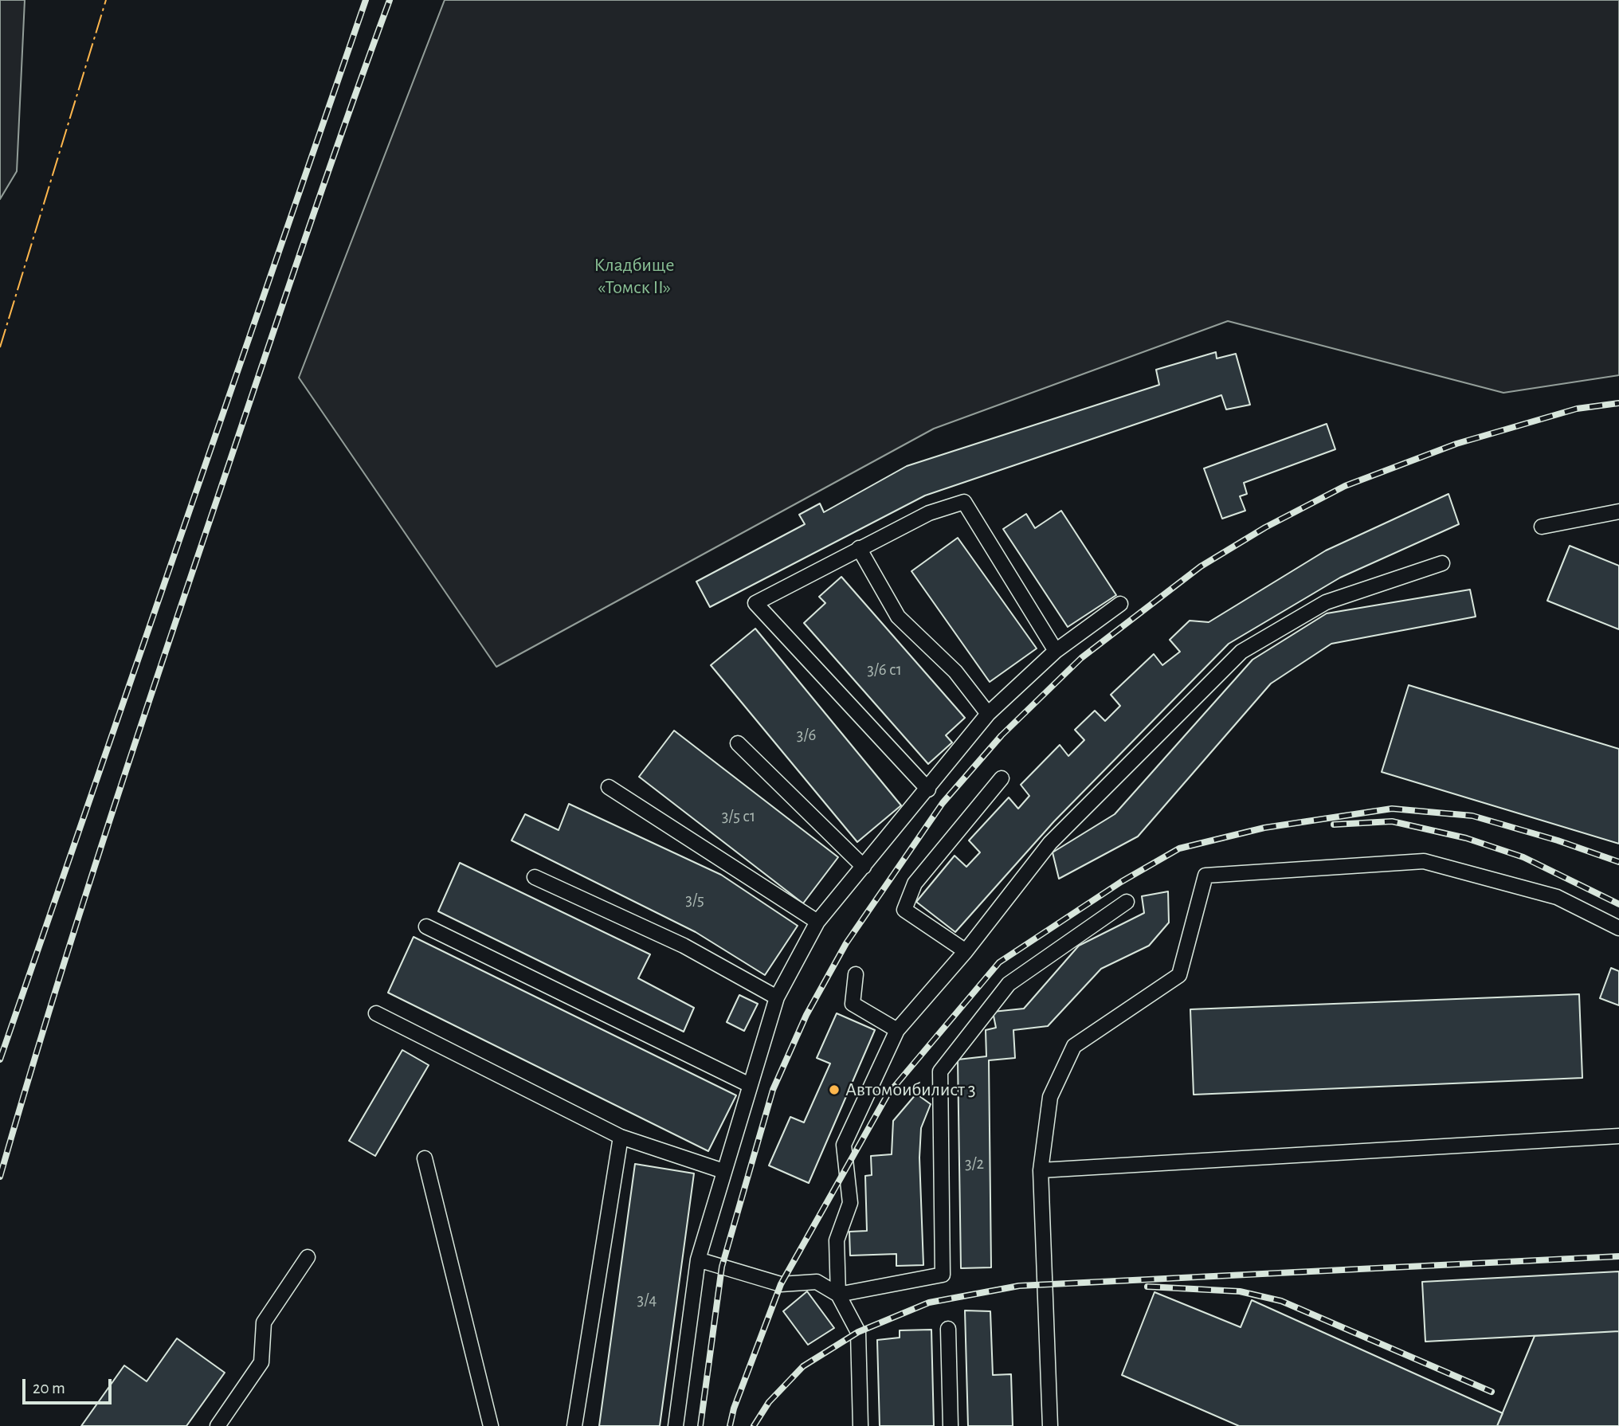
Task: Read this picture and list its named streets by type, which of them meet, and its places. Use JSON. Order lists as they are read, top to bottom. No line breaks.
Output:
{"parks":["Кладбище «Томск II»"],"places":["Автомоибилист 3"],"house_numbers":["3/6 с1","3/6","3/5 с1","3/5","3/2","3/4"],"scale_bar":"20 m"}
